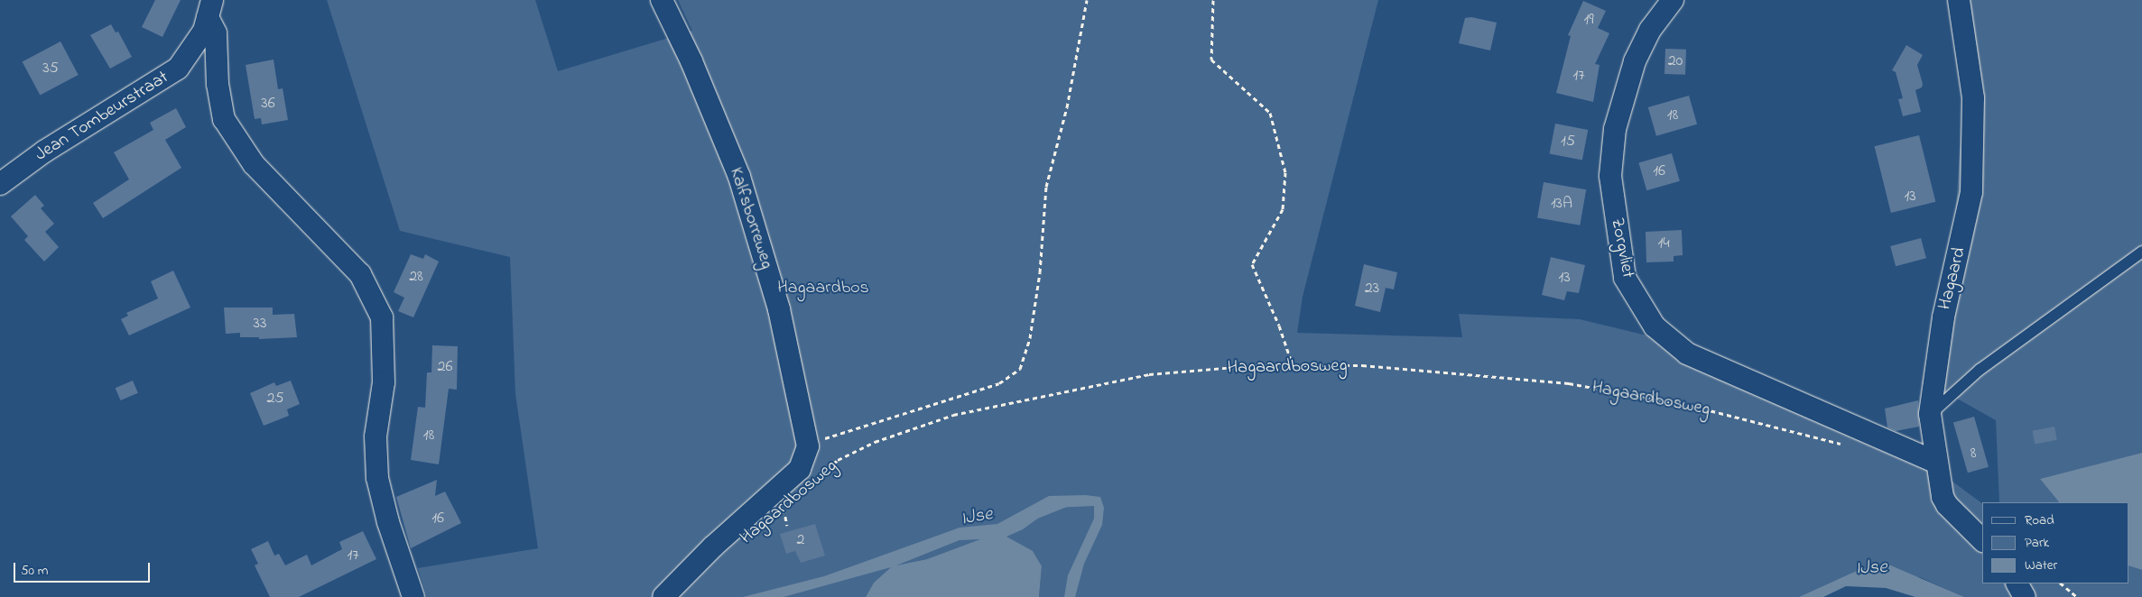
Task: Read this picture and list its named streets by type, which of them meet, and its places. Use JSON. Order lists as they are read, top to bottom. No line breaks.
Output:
{"streets":{"street":["Jean Tombeurstraat","Kalfsborreweg","Zorgvliet","Hagaard","Hagaardbosweg"]},"crossings":[["Kalfsborreweg","Hagaardbosweg"],["Zorgvliet","Hagaard"]],"water":["IJse"],"parks":["Hagaardbos"],"house_numbers":["19","20","35","17","36","18","15","16","13","13A","14","28","13","23","33","26","25","18","8","16","2","17"],"legend":["Road","Park","Water"],"scale_bar":"50 m"}
